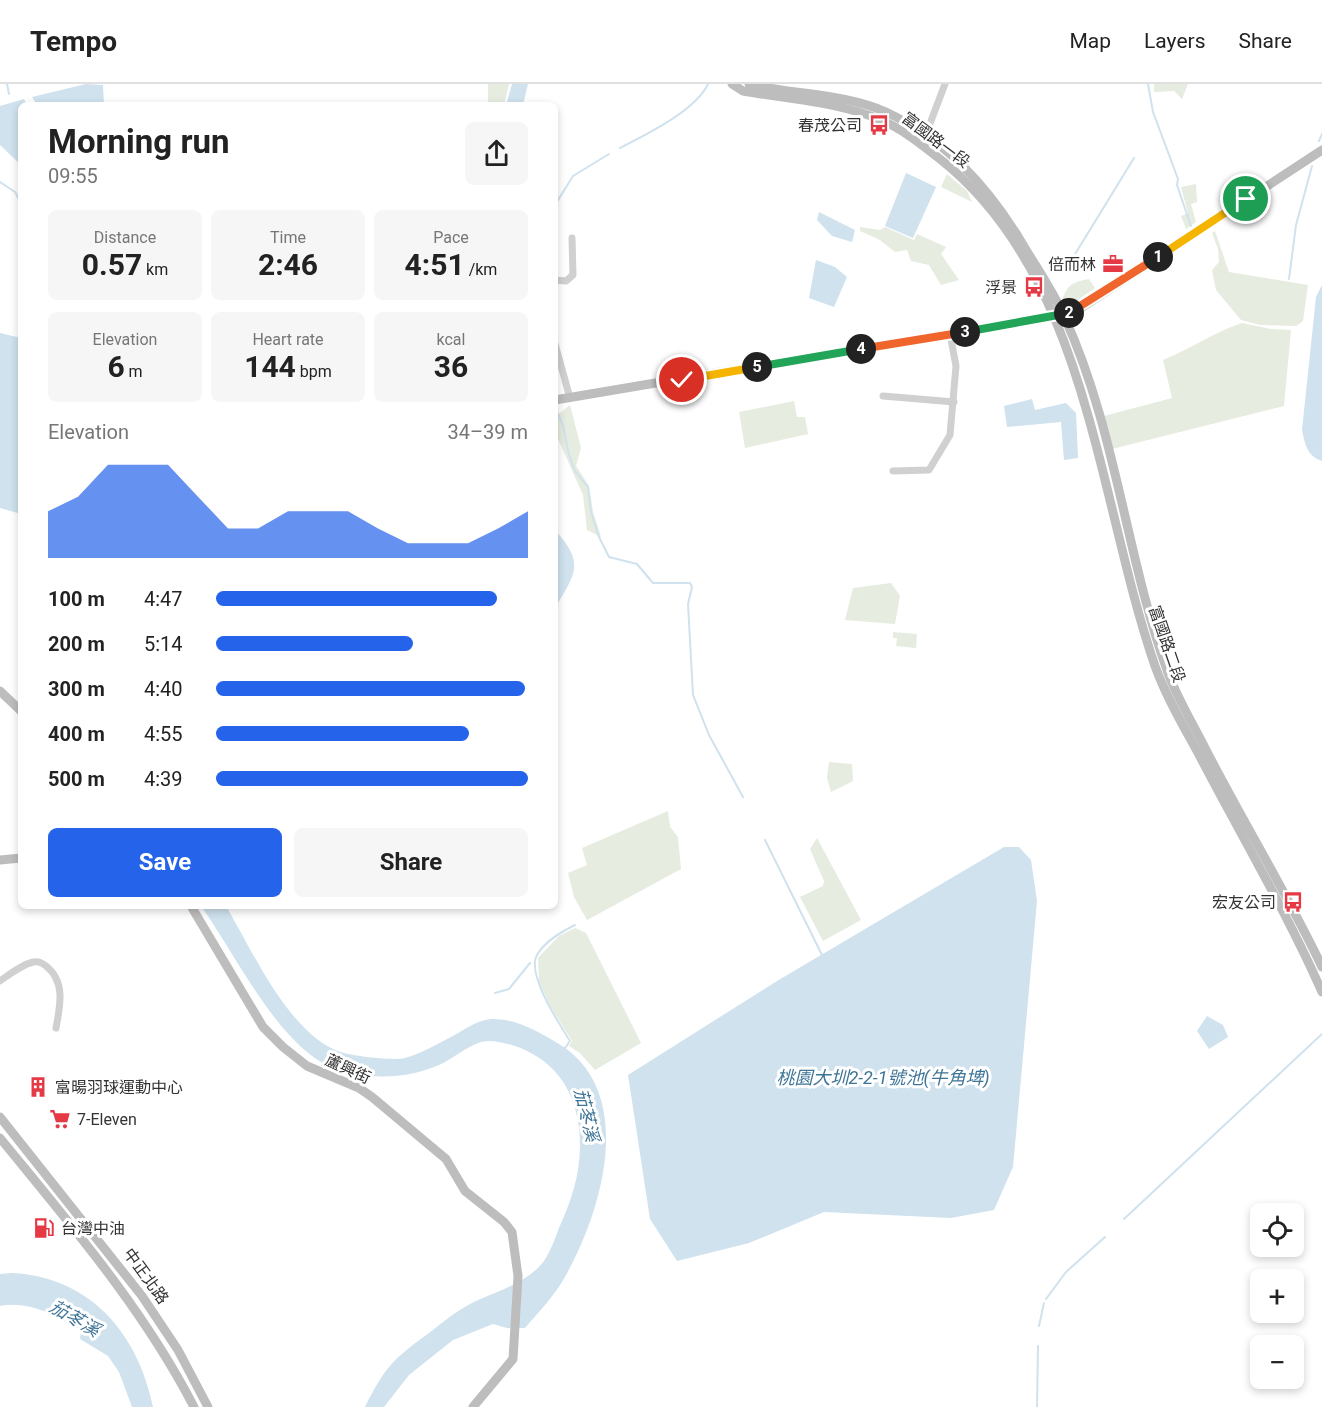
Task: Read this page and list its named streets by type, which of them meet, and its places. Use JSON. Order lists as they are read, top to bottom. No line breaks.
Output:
{"streets":{"street":["富國路一段","富國路二段","蘆興街","中正北路"]},"crossings":[["富國路一段","富國路二段"]],"water":["桃園大圳2-2-1號池(牛角埤)","茄苳溪"],"places":{"bus stop":["春茂公司","浮景","宏友公司"],"office":["倍而林"],"building":["富暘羽球運動中心"],"supermarket":["7-Eleven"],"fuel station":["台灣中油"]},"page":{"header":"Tempo","nav":["Map","Layers","Share"],"heading":["Morning run","09:55"],"stats":[["Distance","0.57 km"],["Time","2:46"],["Pace","4:51 /km"],["Elevation","6 m"],["Heart rate","144 bpm"],["kcal","36"]],"pins":["1","2","3","4","5"],"chart":["Elevation","34–39 m"],"list":[{"name":"100 m","note":"4:47"},{"name":"200 m","note":"5:14"},{"name":"300 m","note":"4:40"},{"name":"400 m","note":"4:55"},{"name":"500 m","note":"4:39"}],"buttons":["Save","Share"],"map_buttons":["+","−"]}}
